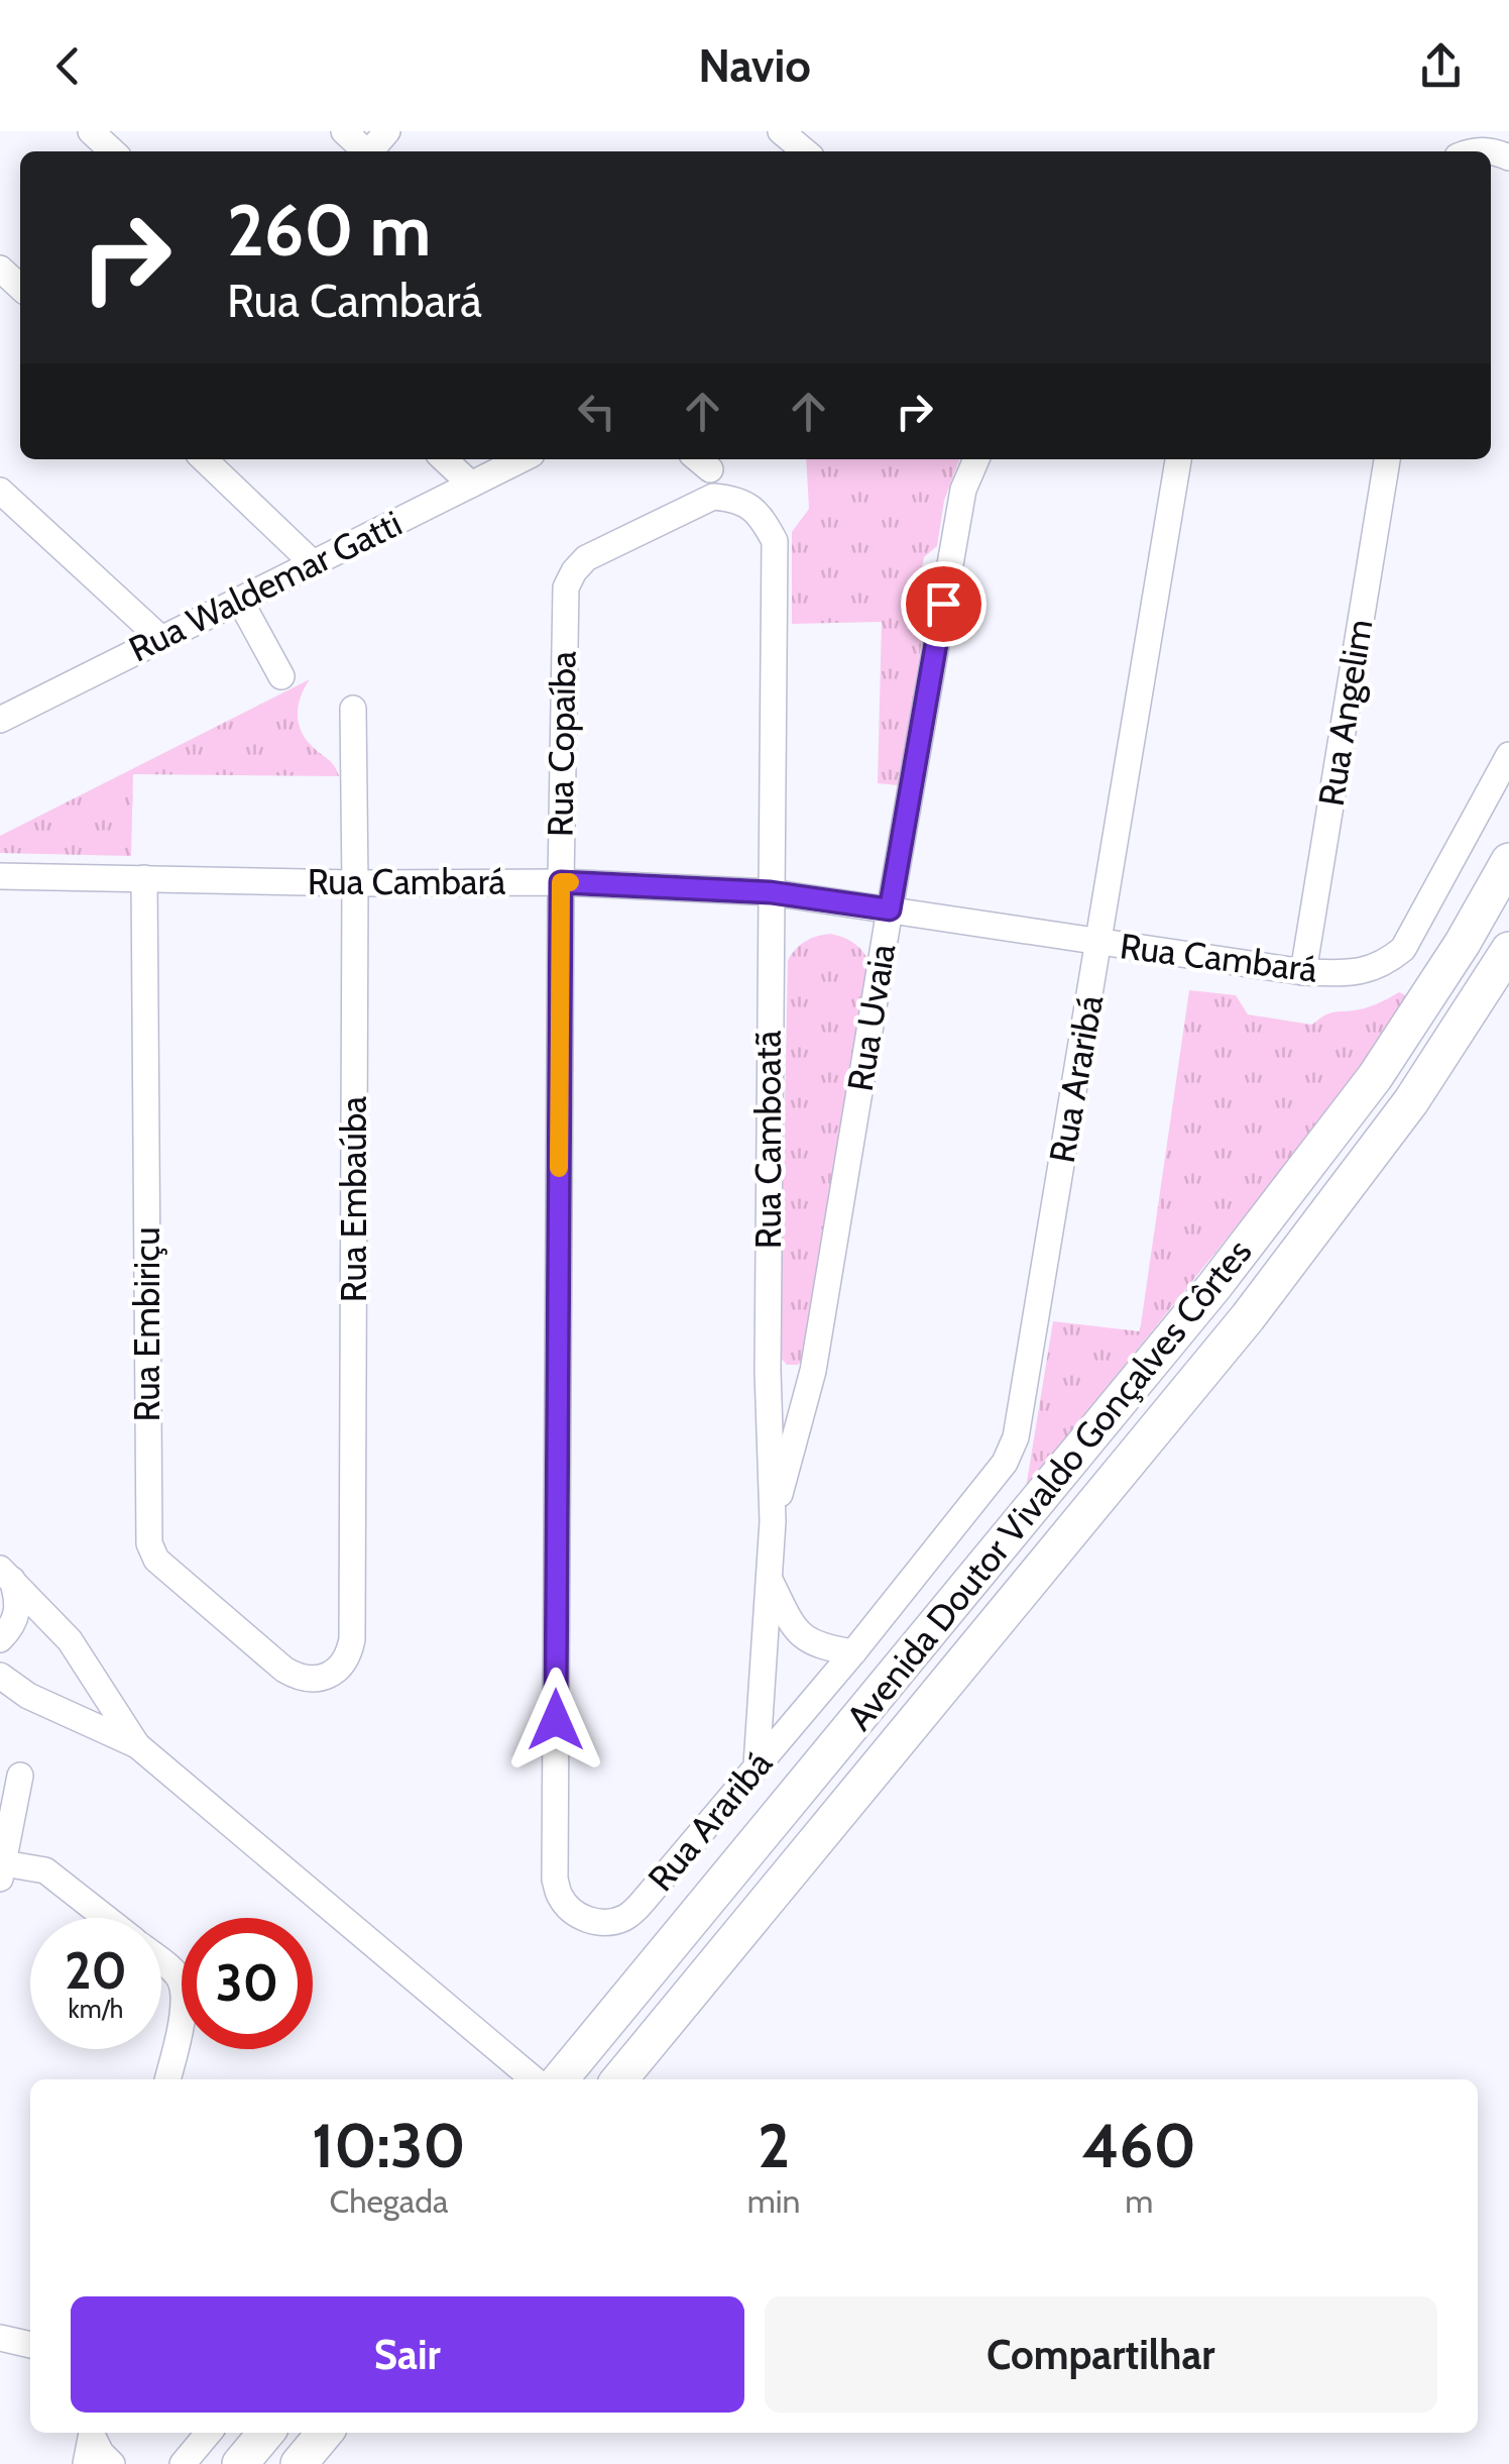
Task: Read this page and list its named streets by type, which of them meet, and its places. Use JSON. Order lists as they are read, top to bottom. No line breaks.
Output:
{"streets":{"main road":["Avenida Doutor Vivaldo Gonçalves Côrtes"],"street":["Rua Waldemar Gatti","Rua Angelim","Rua Copaíba","Rua Cambará","Rua Uvaia","Rua Araribá","Rua Camboatã","Rua Embaúba","Rua Embiriçu"]},"crossings":[["Rua Angelim","Rua Cambará"],["Rua Copaíba","Rua Cambará"],["Rua Copaíba","Rua Araribá"],["Rua Copaíba","Rua Camboatã"],["Rua Cambará","Rua Uvaia"],["Rua Cambará","Rua Araribá"],["Rua Cambará","Rua Camboatã"],["Rua Cambará","Rua Embaúba"],["Rua Cambará","Rua Embiriçu"],["Rua Uvaia","Rua Camboatã"],["Rua Araribá","Rua Camboatã"],["Rua Embaúba","Rua Embiriçu"]],"page":{"header":"Navio","turn":["260 m","Rua Cambará"],"speed":"20 km/h","limit":"30","eta":["10:30","Chegada","2","min","460","m"],"buttons":["Sair","Compartilhar"]}}
